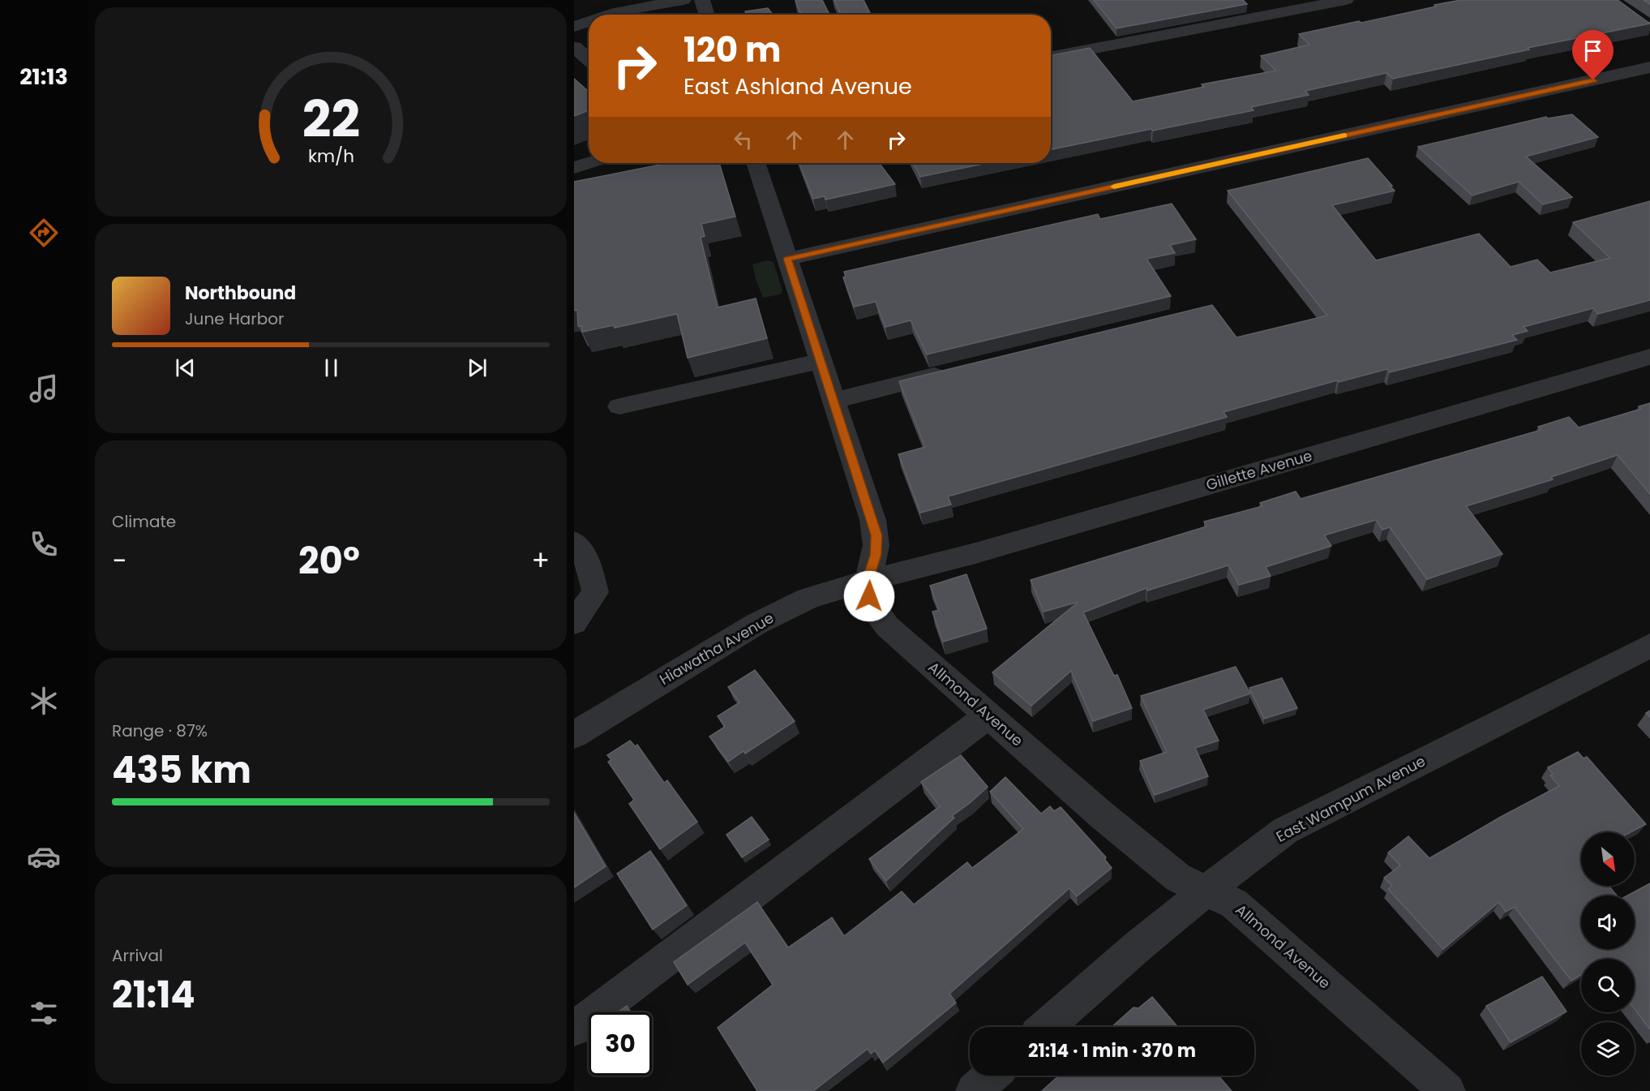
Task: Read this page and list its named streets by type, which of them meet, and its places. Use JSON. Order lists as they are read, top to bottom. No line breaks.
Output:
{"streets":{"street":["Gillette Avenue","Hiawatha Avenue","Allmond Avenue","East Wampum Avenue"]},"crossings":[["Gillette Avenue","Hiawatha Avenue"],["Gillette Avenue","Allmond Avenue"],["Hiawatha Avenue","Allmond Avenue"],["Allmond Avenue","East Wampum Avenue"]],"north":"bottom right","page":{"tabs":"21:13","turn":["120 m","East Ashland Avenue"],"song":["Northbound","June Harbor"],"tile":["Climate",["Range · 87%","435 km"],["Arrival","21:14"]],"heat":["−","20°","+"],"limit":"30","trip":"21:14 · 1 min · 370 m","gauge":["22","km/h"]}}
